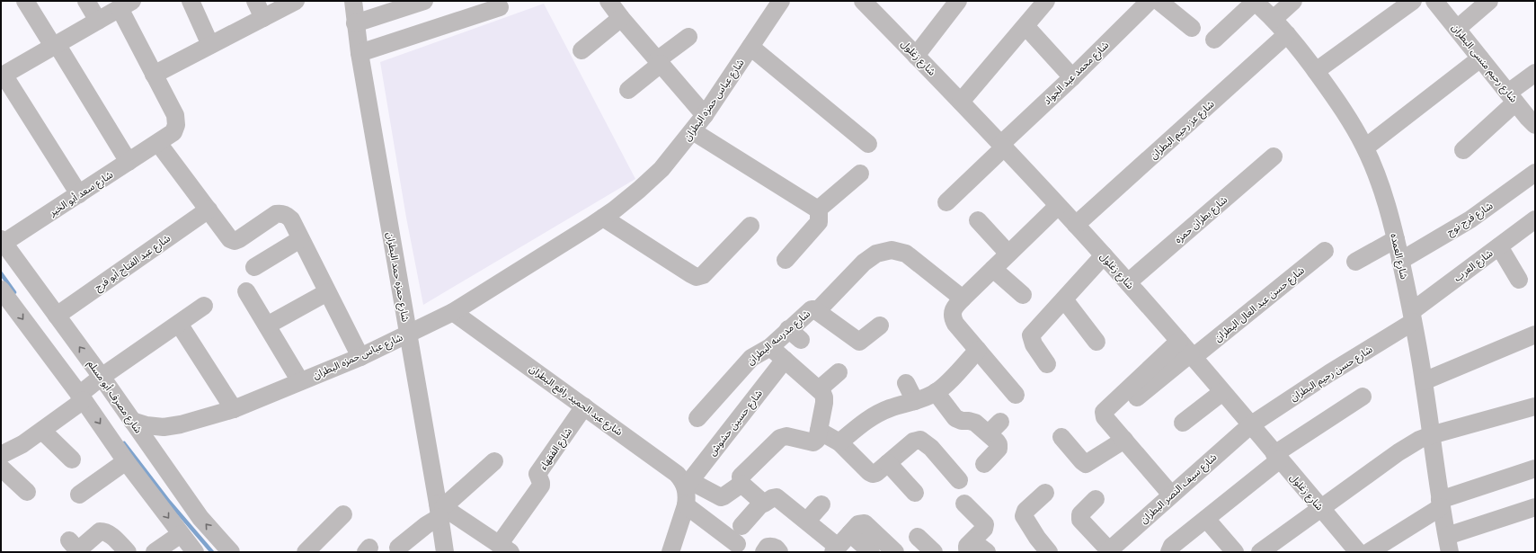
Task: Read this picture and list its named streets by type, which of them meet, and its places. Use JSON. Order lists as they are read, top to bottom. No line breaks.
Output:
{"streets":{"street":["شارع زغلول","شارع رحيم منسى البطران","شارع محمد عبد الجواد","شارع عباس حمزه البطران","شارع عز رحيم البطران","شارع سعد أبو الخير","شارع فرج نوح","شارع بطران حمزه","شارع العمده","شارع عبد الفتاح أبو فرج","شارع العرب","شارع حمزه حمد البطران","شارع حسن عبد العال البطران","شارع مدرسه البطران","شارع حسن رحيم البطران","شارع مصرف أبو مسلم","شارع عبد الحميد رافع البطران","شارع حسين حشوش","شارع الفقهاء","شارع سيف النصر البطران"]},"crossings":[["شارع زغلول","شارع محمد عبد الجواد"],["شارع زغلول","شارع عز رحيم البطران"],["شارع زغلول","شارع بطران حمزه"],["شارع زغلول","شارع حسن عبد العال البطران"],["شارع زغلول","شارع حسن رحيم البطران"],["شارع زغلول","شارع سيف النصر البطران"],["شارع عباس حمزه البطران","شارع حمزه حمد البطران"],["شارع عباس حمزه البطران","شارع مصرف أبو مسلم"],["شارع عباس حمزه البطران","شارع عبد الحميد رافع البطران"],["شارع عز رحيم البطران","شارع العمده"],["شارع سعد أبو الخير","شارع مصرف أبو مسلم"],["شارع فرج نوح","شارع العمده"],["شارع العمده","شارع العرب"],["شارع العمده","شارع حسن رحيم البطران"],["شارع عبد الفتاح أبو فرج","شارع مصرف أبو مسلم"],["شارع العرب","شارع حسن رحيم البطران"],["شارع حمزه حمد البطران","شارع الفقهاء"],["شارع حسن رحيم البطران","شارع سيف النصر البطران"],["شارع عبد الحميد رافع البطران","شارع حسين حشوش"],["شارع عبد الحميد رافع البطران","شارع الفقهاء"]]}
